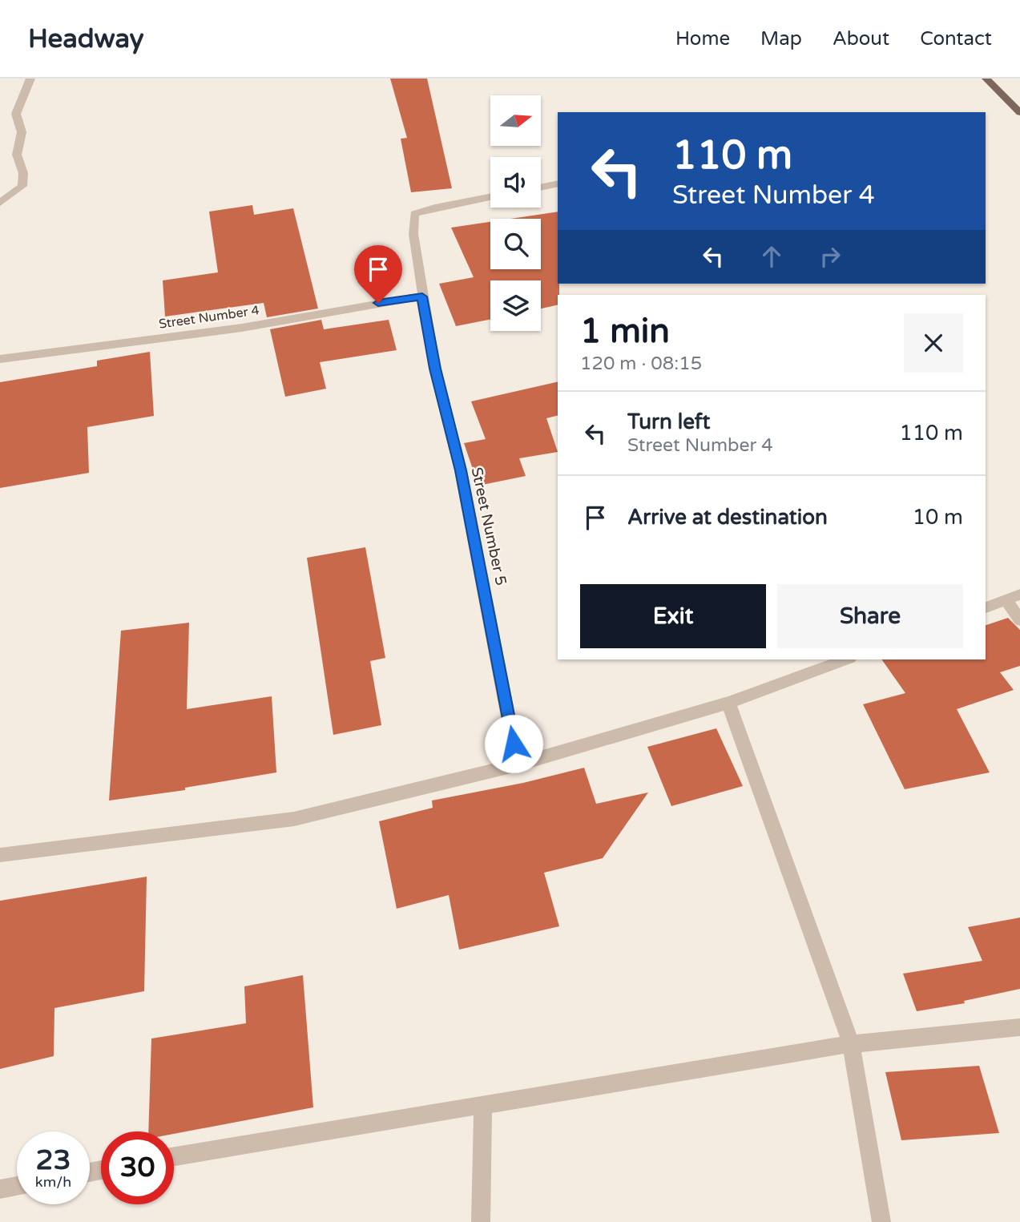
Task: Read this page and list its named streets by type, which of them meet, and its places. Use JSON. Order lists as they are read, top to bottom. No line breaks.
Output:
{"streets":{"street":["Street Number 4","Street Number 5"]},"crossings":[["Street Number 4","Street Number 5"]],"north":"right","page":{"header":"Headway","nav":["Home","Map","About","Contact"],"turn":["110 m","Street Number 4"],"heading":["1 min","120 m · 08:15"],"list":[{"name":"Turn left","note":"Street Number 4","value":"110 m"},{"name":"Arrive at destination","value":"10 m"}],"buttons":["Exit","Share"],"speed":"23 km/h","limit":"30"}}
